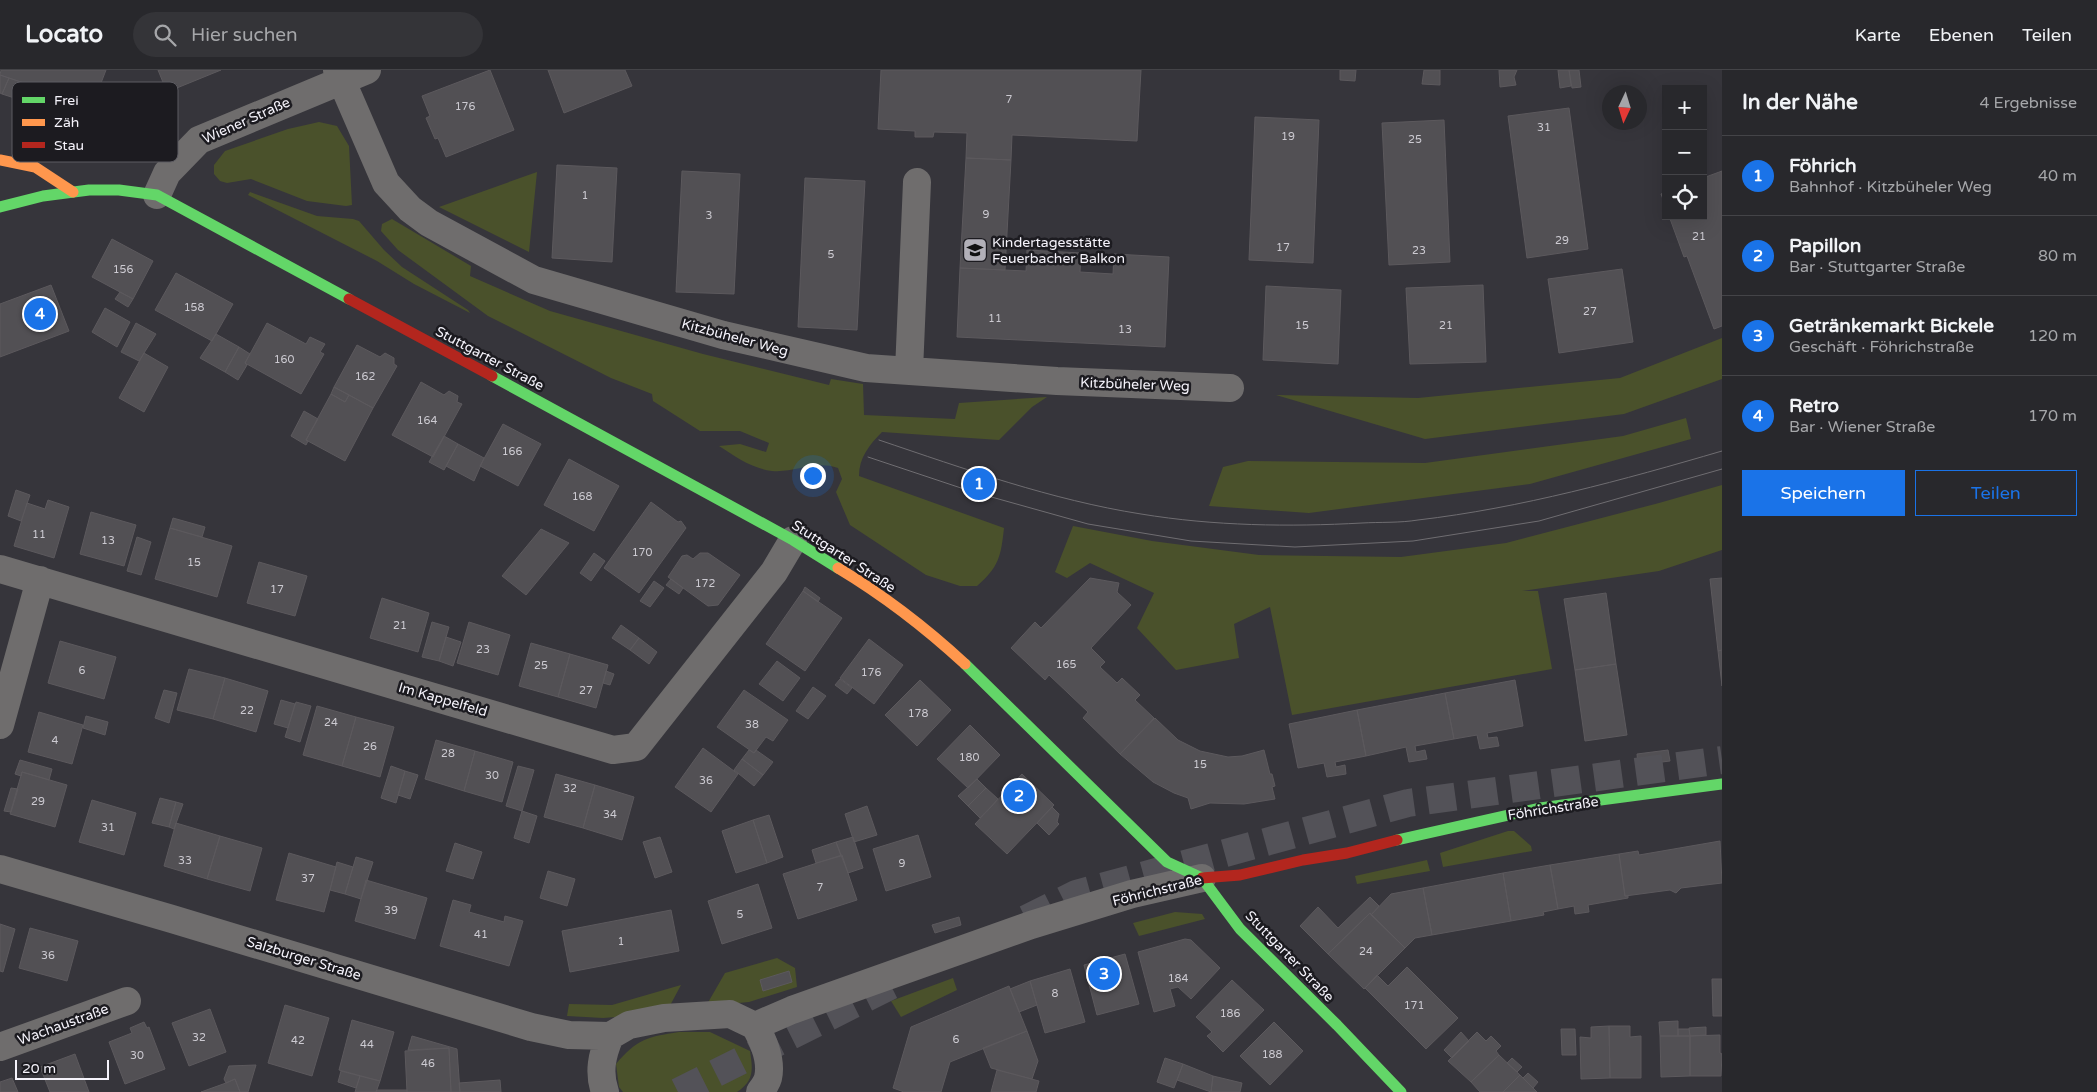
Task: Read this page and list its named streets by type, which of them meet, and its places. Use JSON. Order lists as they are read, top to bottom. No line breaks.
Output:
{"streets":{"main road":["Stuttgarter Straße","Föhrichstraße"],"street":["Wiener Straße","Kitzbüheler Weg","Im Kappelfeld","Salzburger Straße","Wachaustraße"]},"crossings":[["Wiener Straße","Kitzbüheler Weg"],["Wiener Straße","Stuttgarter Straße"],["Stuttgarter Straße","Im Kappelfeld"],["Stuttgarter Straße","Föhrichstraße"]],"places":{"school or university":["Kindertagesstätte Feuerbacher Balkon"]},"house_numbers":["7","176","31","19","25","1","9","3","21","29","17","23","5","156","158","27","11","15","21","13","160","162","164","166","168","11","13","170","15","172","17","21","23","165","25","6","176","27","22","178","24","38","4","26","28","180","15","30","36","32","29","34","31","33","9","37","7","39","5","41","1","24","36","184","8","171","186","32","6","42","44","188","30","46"],"legend":["Frei","Zäh","Stau"],"scale_bar":"20 m","north":"bottom","page":{"header":"Locato","search":"Hier suchen","nav":["Karte","Ebenen","Teilen"],"heading":["In der Nähe","4 Ergebnisse"],"map_buttons":["+","−"],"list":[{"mark":"1","name":"Föhrich","note":"Bahnhof · Kitzbüheler Weg","value":"40 m"},{"mark":"2","name":"Papillon","note":"Bar · Stuttgarter Straße","value":"80 m"},{"mark":"3","name":"Getränkemarkt Bickele","note":"Geschäft · Föhrichstraße","value":"120 m"},{"mark":"4","name":"Retro","note":"Bar · Wiener Straße","value":"170 m"}],"pins":["4","1","2","3"],"buttons":["Speichern","Teilen"],"scale":"20 m"}}
